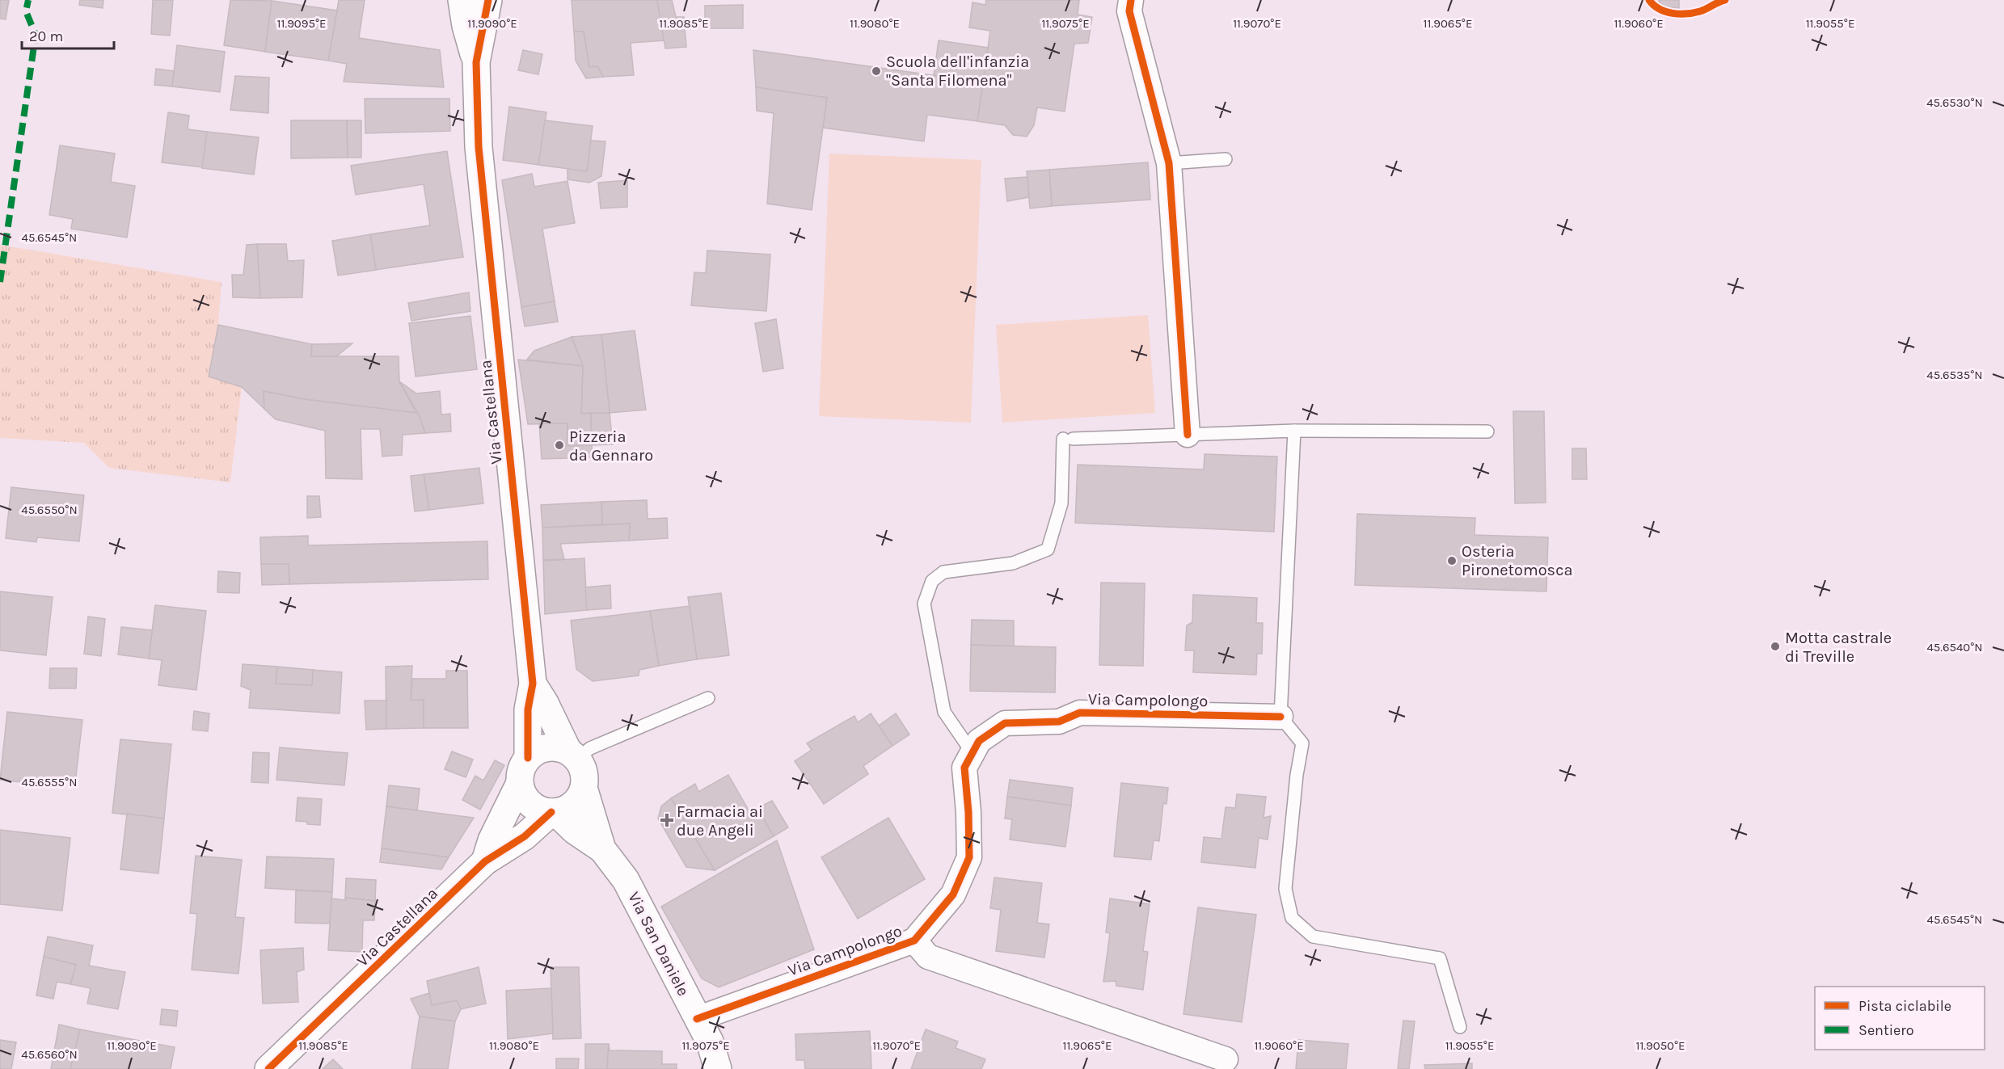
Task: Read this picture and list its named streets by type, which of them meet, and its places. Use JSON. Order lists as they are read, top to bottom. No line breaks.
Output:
{"streets":{"street":["Via Castellana","Via Campolongo","Via San Daniele"]},"crossings":[["Via Castellana","Via San Daniele"],["Via Campolongo","Via San Daniele"]],"places":{"other":["Scuola dell'infanzia \"Santa Filomena\"","Pizzeria da Gennaro","Osteria Pironetomosca","Motta castrale di Treville"],"health":["Farmacia ai due Angeli"]},"legend":["Pista ciclabile","Sentiero"],"scale_bar":"20 m","coordinates":["11.9095°E","11.9090°E","11.9085°E","11.9080°E","11.9075°E","11.9070°E","11.9065°E","11.9060°E","11.9055°E","45.6530°N","45.6545°N","45.6535°N","45.6550°N","45.6540°N","45.6555°N","11.9050°E","45.6560°N"]}
